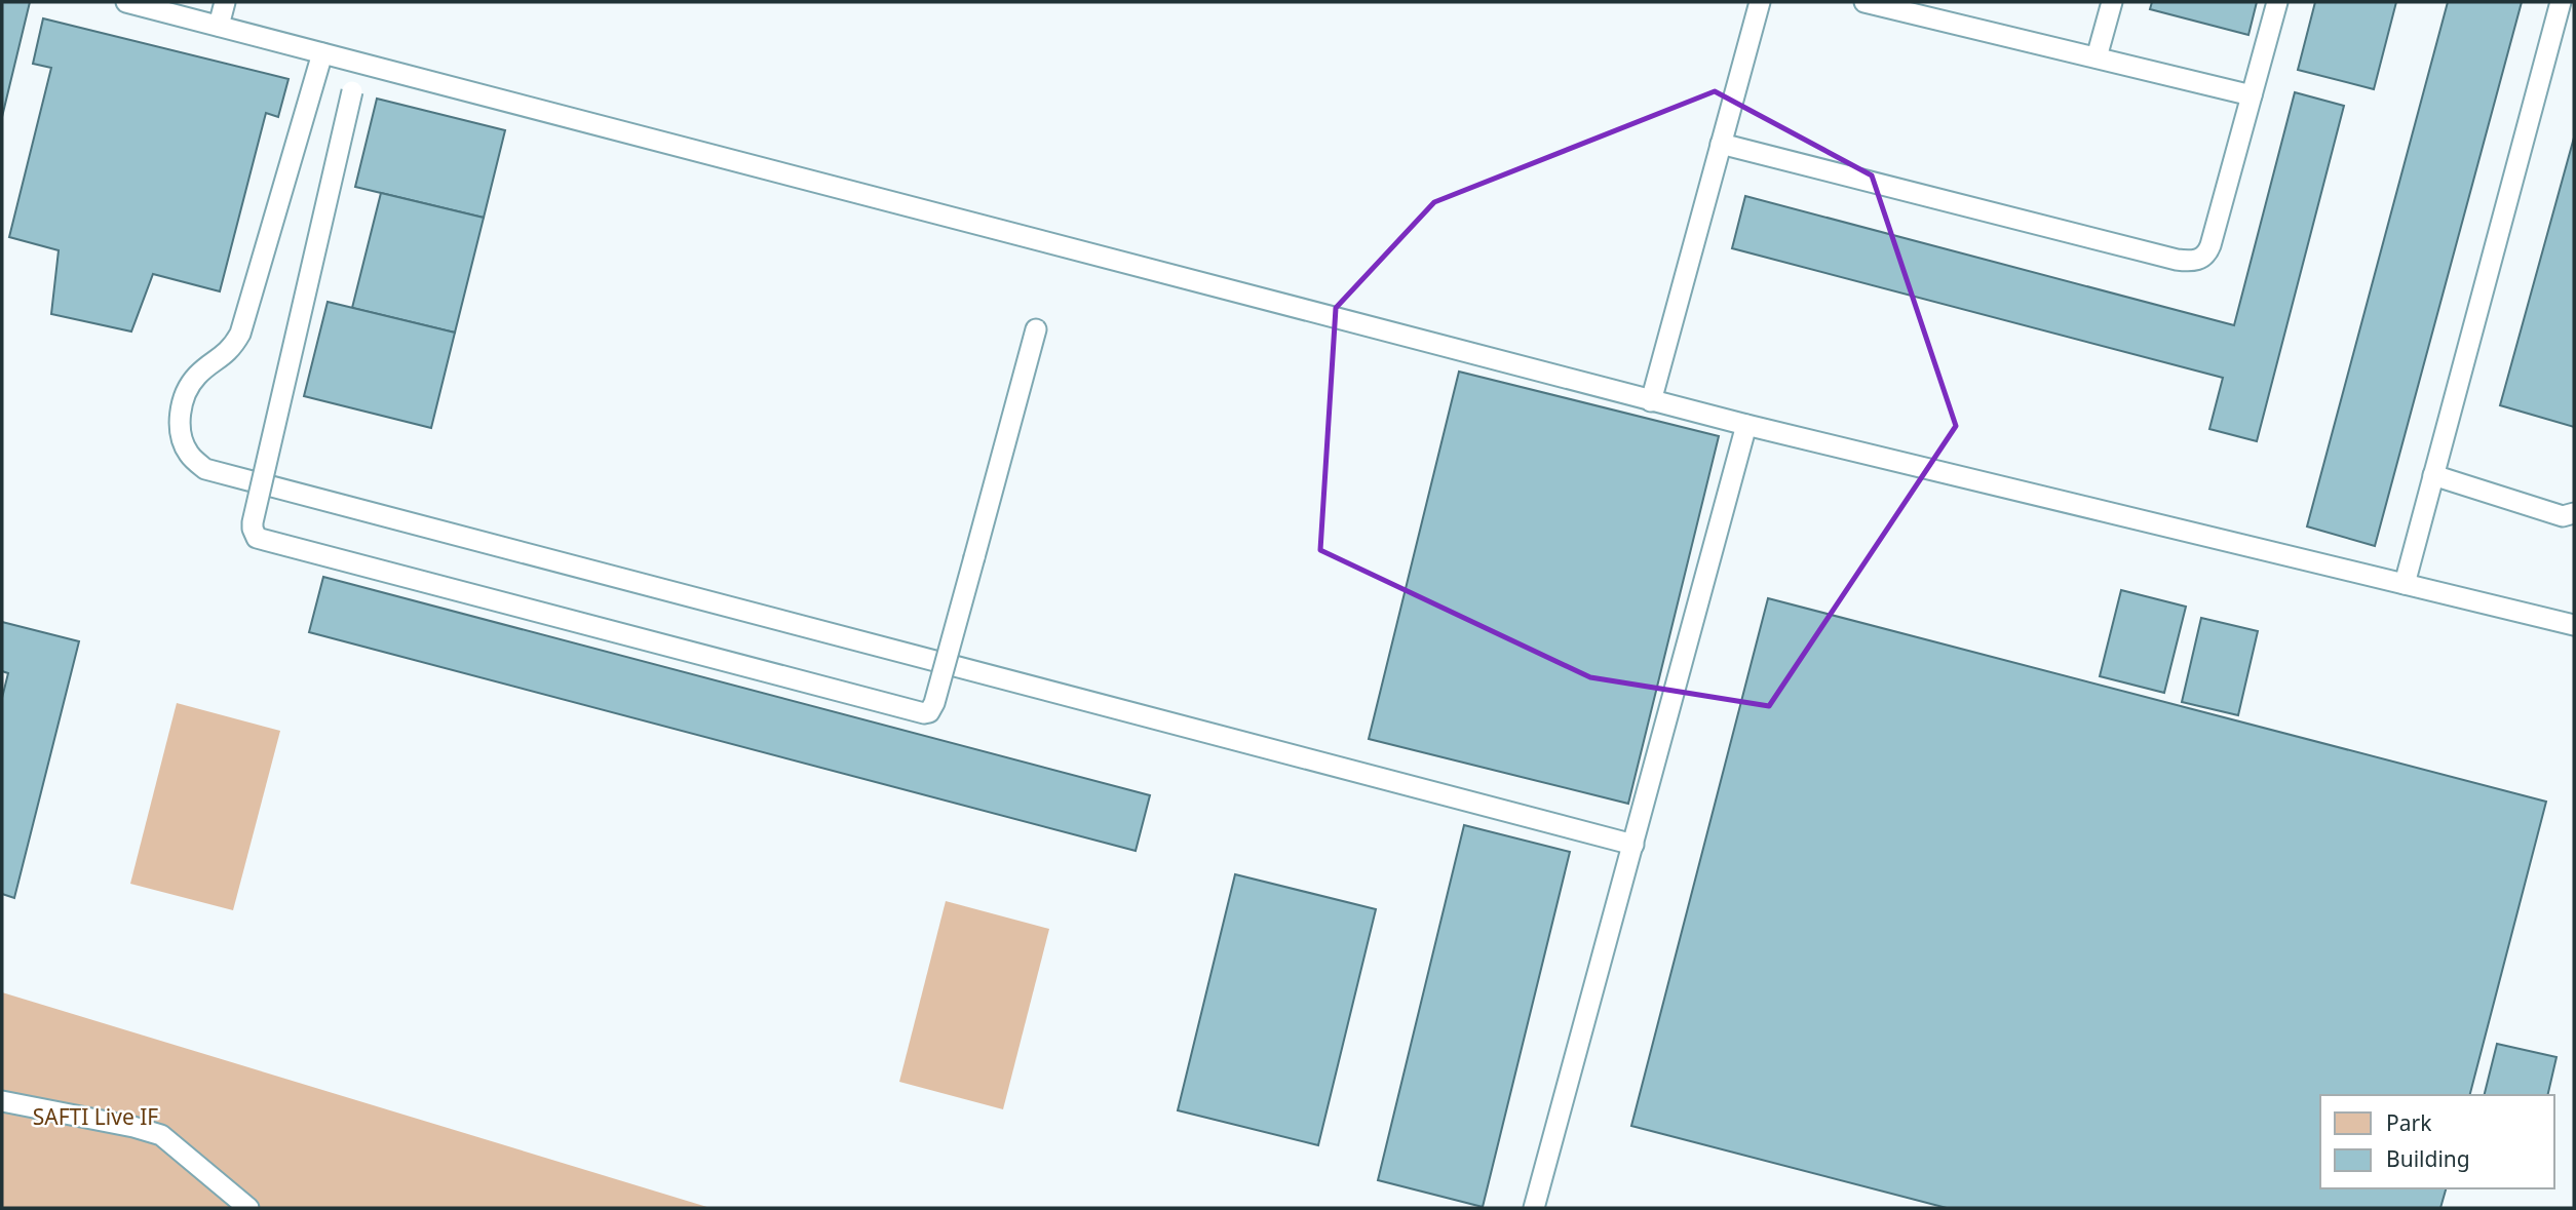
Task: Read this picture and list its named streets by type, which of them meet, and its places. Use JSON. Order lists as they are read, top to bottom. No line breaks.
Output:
{"parks":["SAFTI Live IF"],"legend":["Park","Building"]}
